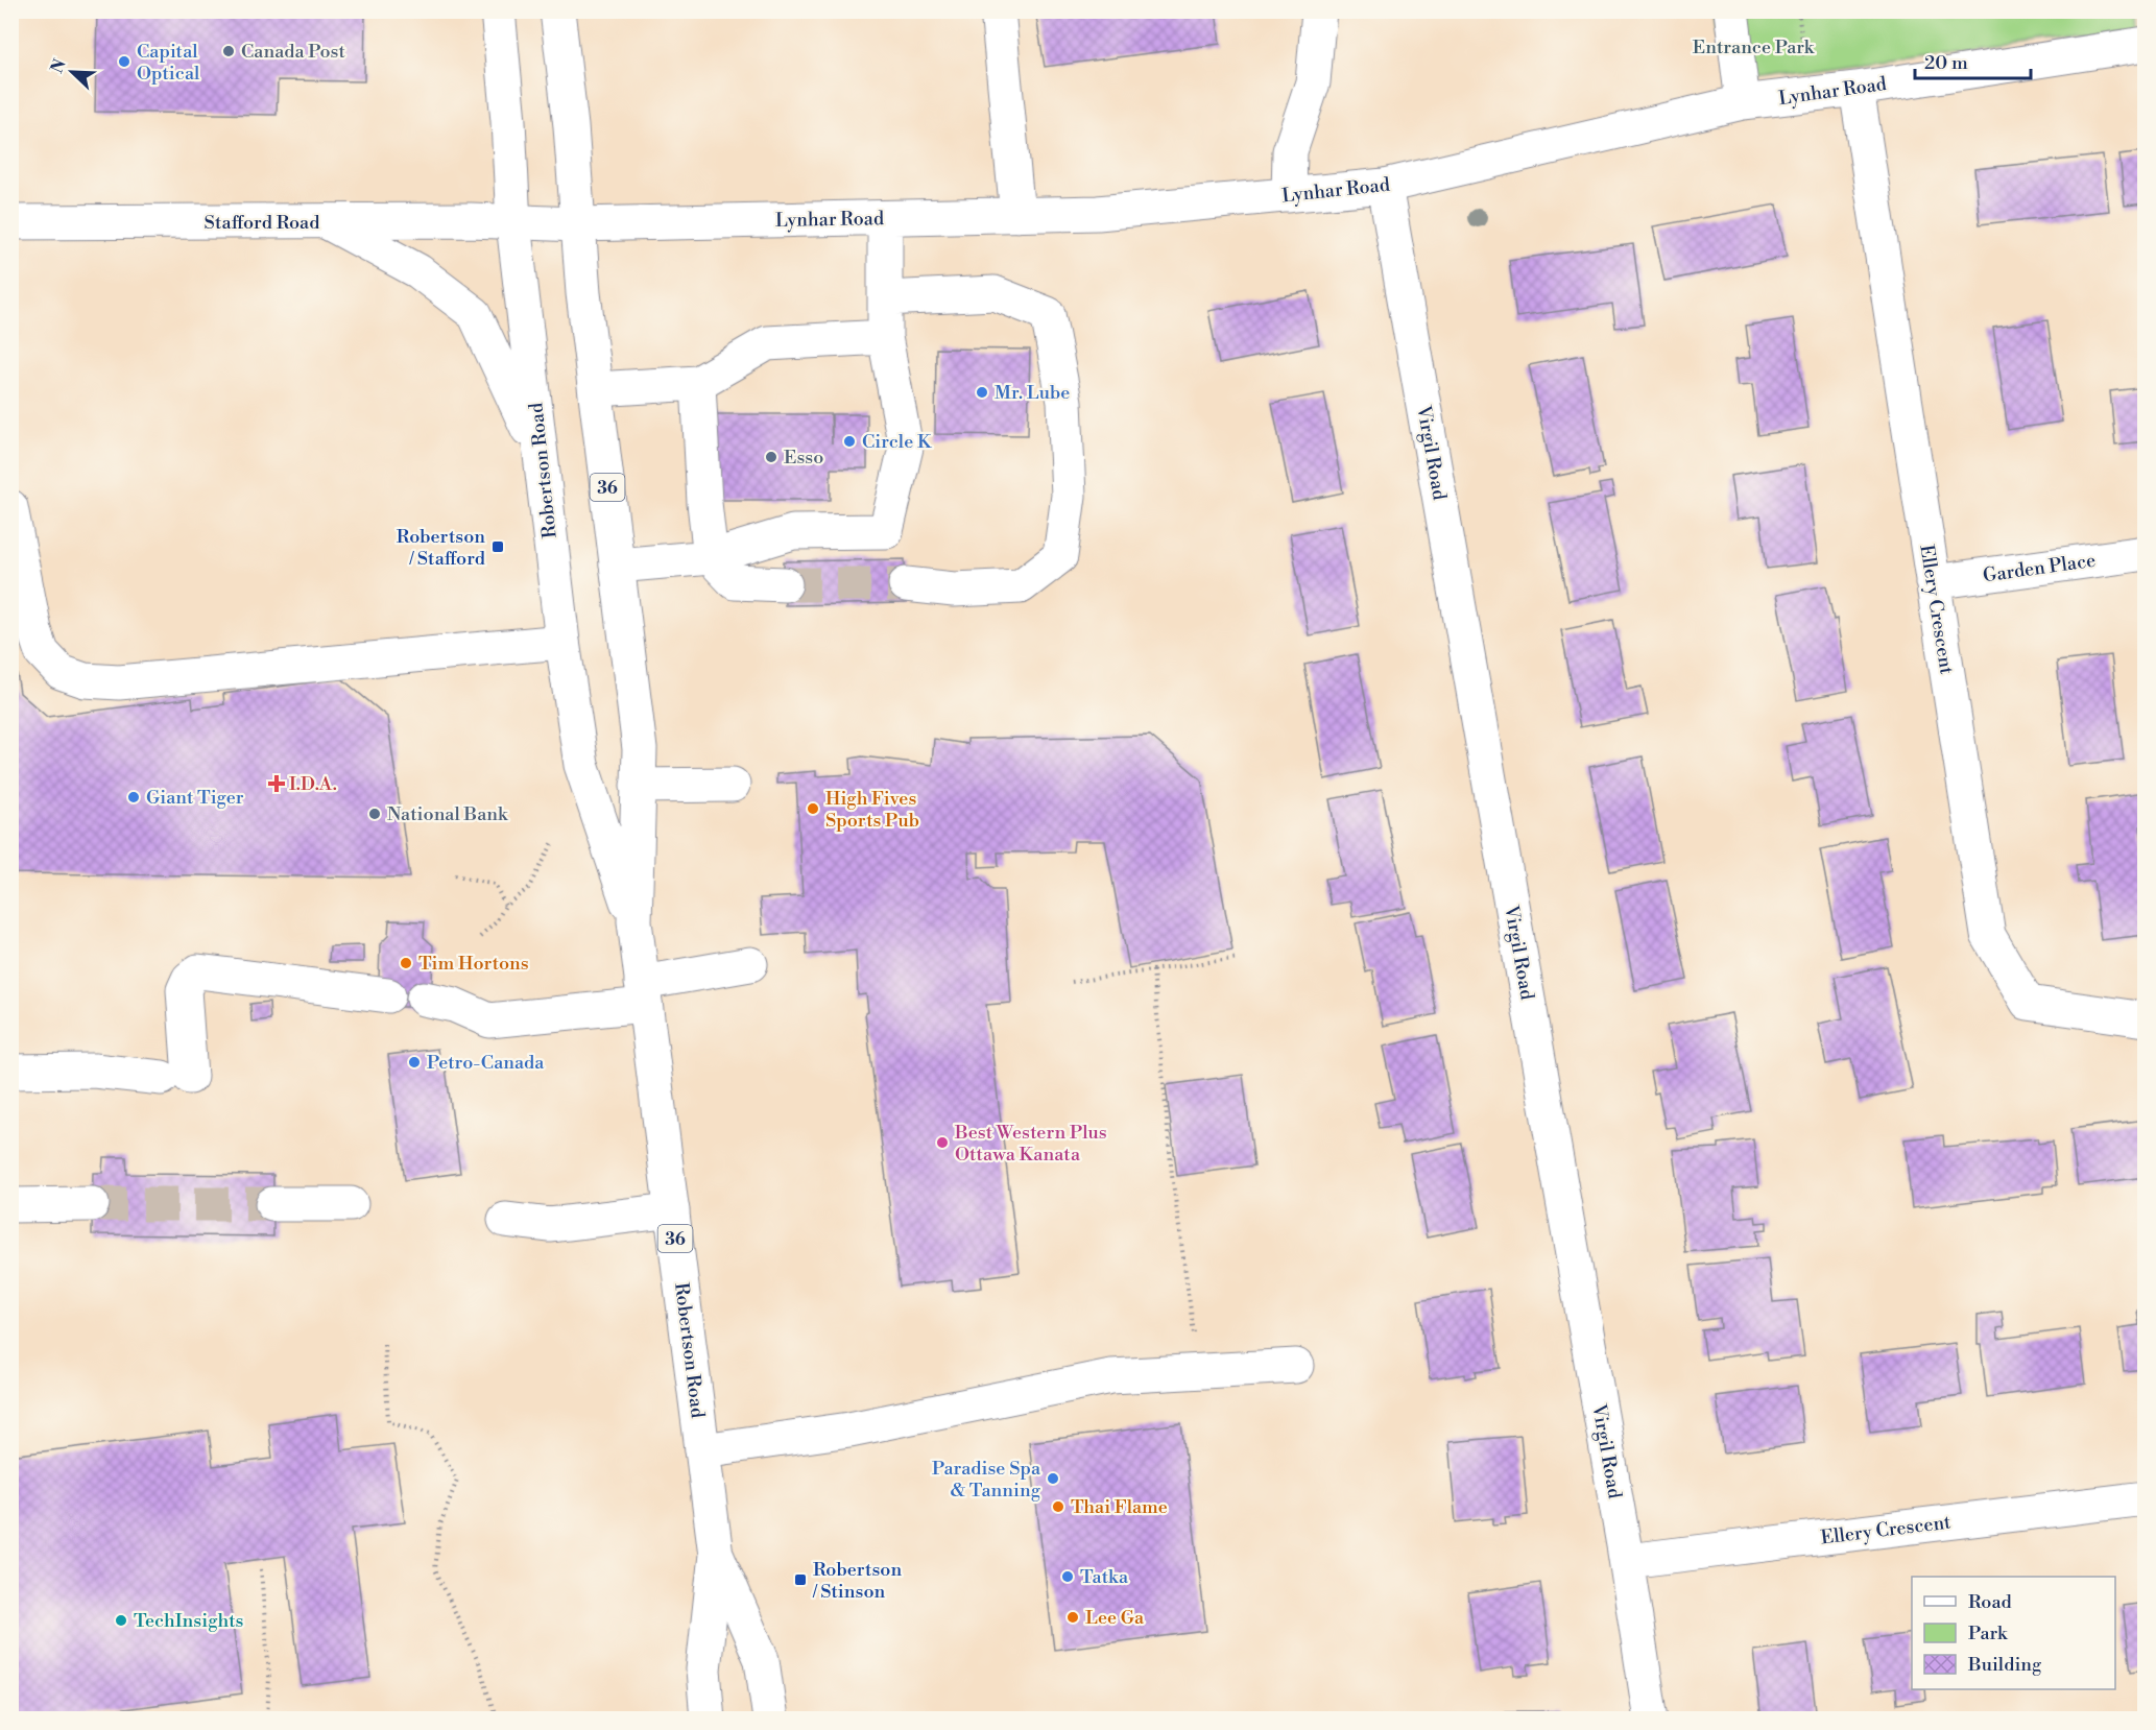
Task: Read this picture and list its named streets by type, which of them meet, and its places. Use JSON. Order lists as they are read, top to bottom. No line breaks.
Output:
{"streets":{"street":["Lynhar Road","Stafford Road","Virgil Road","Robertson Road","36","Garden Place","Ellery Crescent"]},"crossings":[["Lynhar Road","Stafford Road"],["Lynhar Road","Virgil Road"],["Lynhar Road","Robertson Road"],["Lynhar Road","Ellery Crescent"],["Stafford Road","Robertson Road"],["Virgil Road","Ellery Crescent"],["Garden Place","Ellery Crescent"]],"parks":["Entrance Park"],"places":{"other":["Canada Post","Capital Optical","Mr. Lube","Circle K","Esso","Giant Tiger","High Fives Sports Pub","National Bank","Tim Hortons","Petro-Canada","Best Western Plus Ottawa Kanata","Paradise Spa & Tanning","Thai Flame","Tatka","Lee Ga","TechInsights"],"transit":["Robertson / Stafford","Robertson / Stinson"],"health":["I.D.A."]},"legend":["Road","Park","Building"],"scale_bar":"20 m","north":"top left"}
